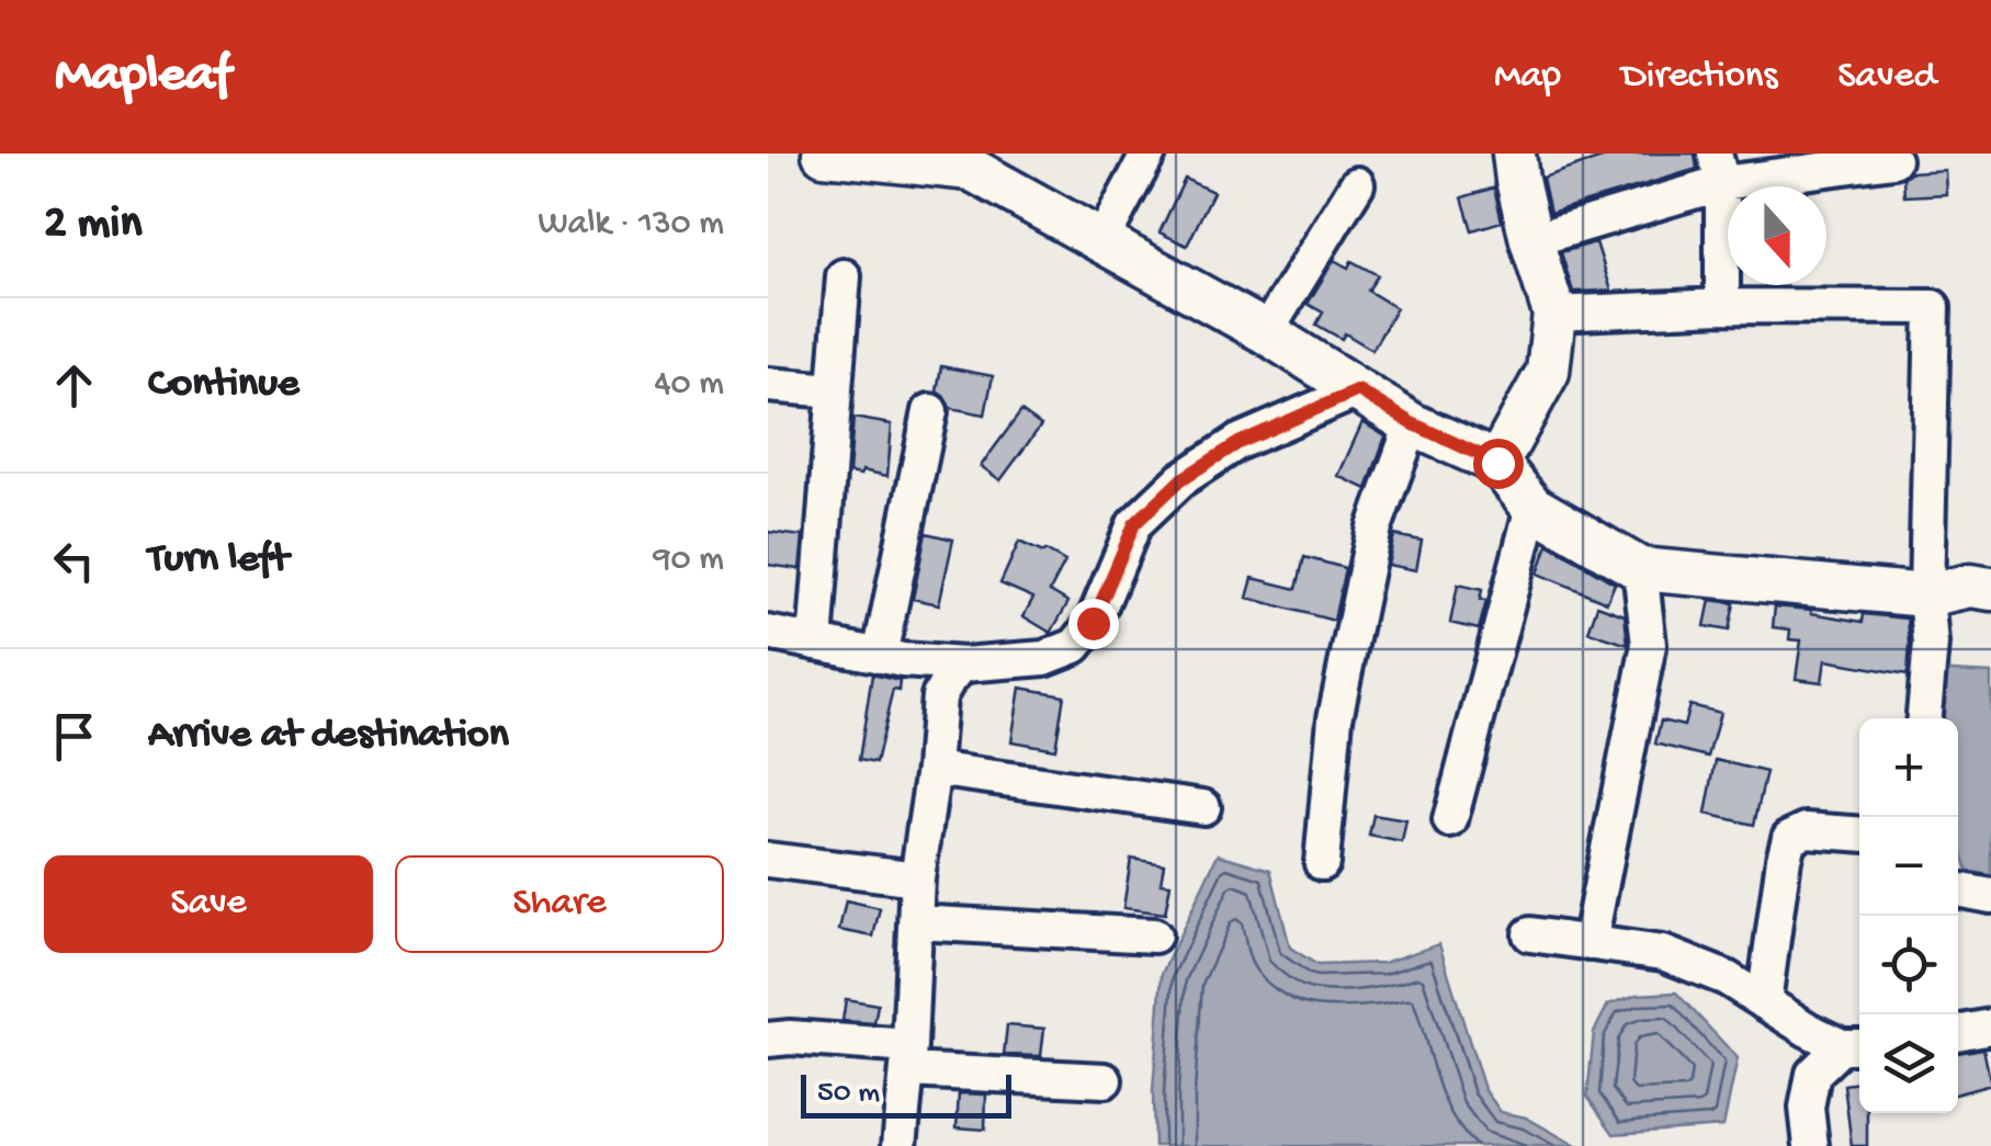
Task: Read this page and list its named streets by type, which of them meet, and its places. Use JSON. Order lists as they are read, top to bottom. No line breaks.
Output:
{"scale_bar":"50 m","north":"bottom","page":{"header":"Mapleaf","nav":["Map","Directions","Saved"],"heading":["2 min","Walk · 130 m"],"list":[["Continue","40 m"],["Turn left","90 m"],"Arrive at destination"],"map_buttons":["+","−"],"buttons":["Save","Share"],"scale":"50 m"}}
